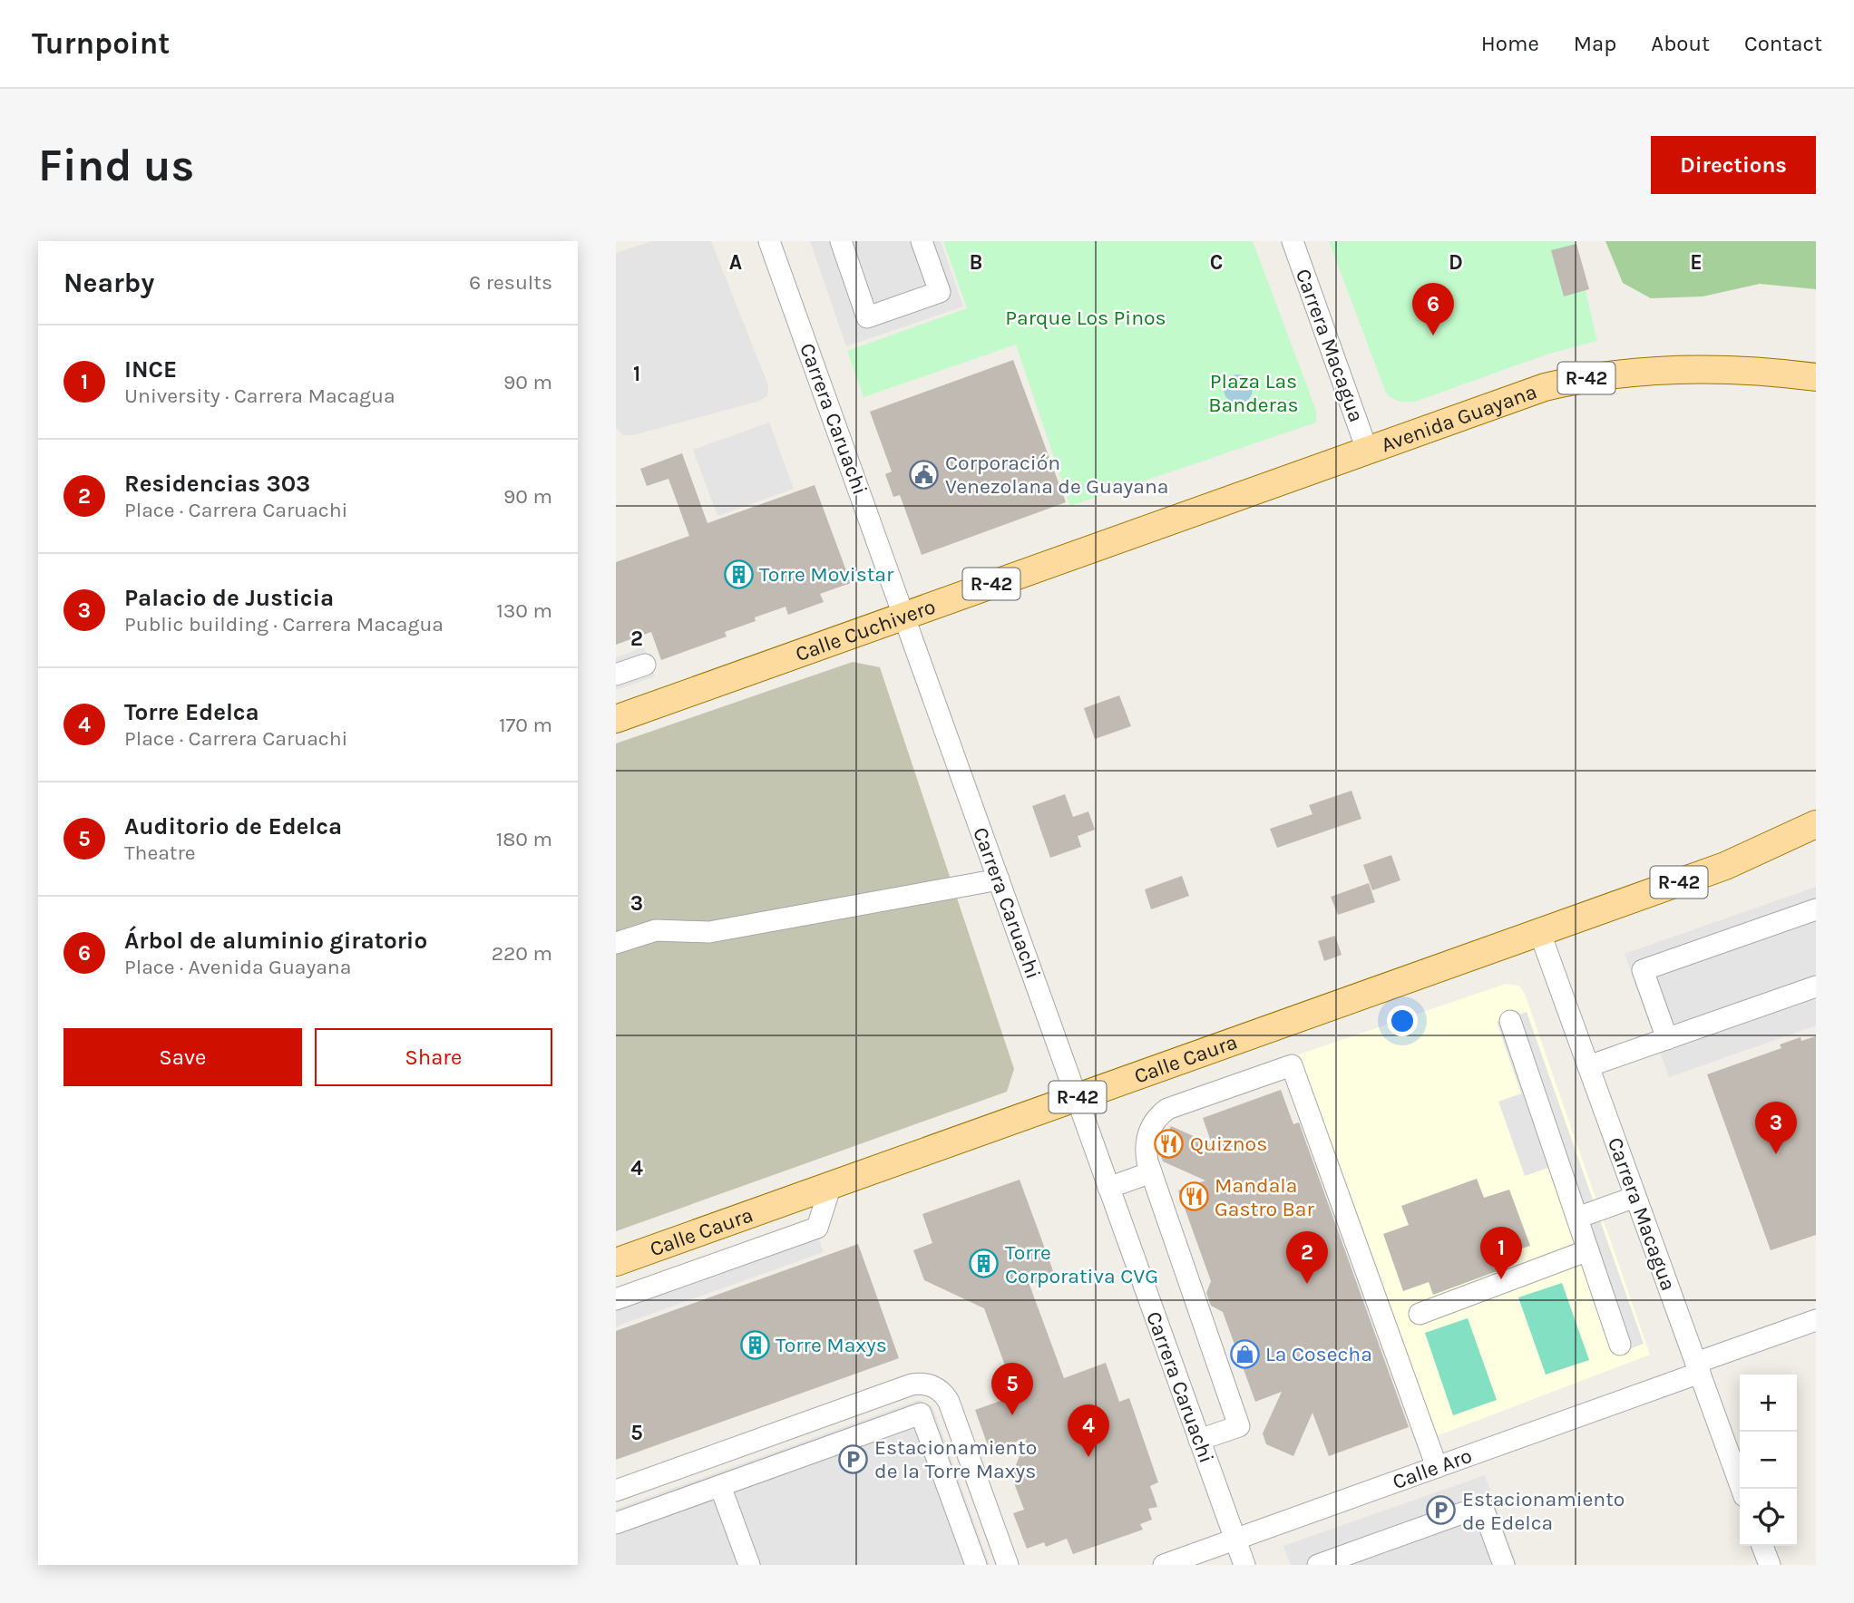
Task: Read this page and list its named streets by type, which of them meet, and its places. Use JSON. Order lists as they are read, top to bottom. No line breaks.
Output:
{"streets":{"main road":["R-42","Avenida Guayana","Calle Cuchivero","Calle Caura"],"street":["Carrera Macagua","Carrera Caruachi","Calle Aro"]},"crossings":[["Carrera Macagua","R-42"],["Carrera Macagua","Avenida Guayana"],["Carrera Macagua","Calle Cuchivero"],["Carrera Macagua","Calle Caura"],["Carrera Macagua","Calle Aro"],["R-42","Calle Caura"],["Avenida Guayana","Calle Cuchivero"],["Carrera Caruachi","Calle Cuchivero"],["Carrera Caruachi","Calle Caura"],["Carrera Caruachi","Calle Aro"]],"parks":["Parque Los Pinos","Plaza Las Banderas"],"places":{"public building":["Corporación Venezolana de Guayana"],"building":["Torre Movistar","Torre Corporativa CVG","Torre Maxys"],"restaurant":["Quiznos","Mandala Gastro Bar"],"shop":["La Cosecha"],"parking":["Estacionamiento de la Torre Maxys","Estacionamiento de Edelca"]},"page":{"header":"Turnpoint","nav":["Home","Map","About","Contact"],"buttons":["Directions",["Save","Share"]],"title":"Find us","heading":["Nearby","6 results"],"pins":["6","3","1","2","5","4"],"list":[{"mark":"1","name":"INCE","note":"University · Carrera Macagua","value":"90 m"},{"mark":"2","name":"Residencias 303","note":"Place · Carrera Caruachi","value":"90 m"},{"mark":"3","name":"Palacio de Justicia","note":"Public building · Carrera Macagua","value":"130 m"},{"mark":"4","name":"Torre Edelca","note":"Place · Carrera Caruachi","value":"170 m"},{"mark":"5","name":"Auditorio de Edelca","note":"Theatre","value":"180 m"},{"mark":"6","name":"Árbol de aluminio giratorio","note":"Place · Avenida Guayana","value":"220 m"}],"map_buttons":["+","−"]},"grid":{"columns":["A","B","C","D","E"],"rows":["1","2","3","4","5"]}}
